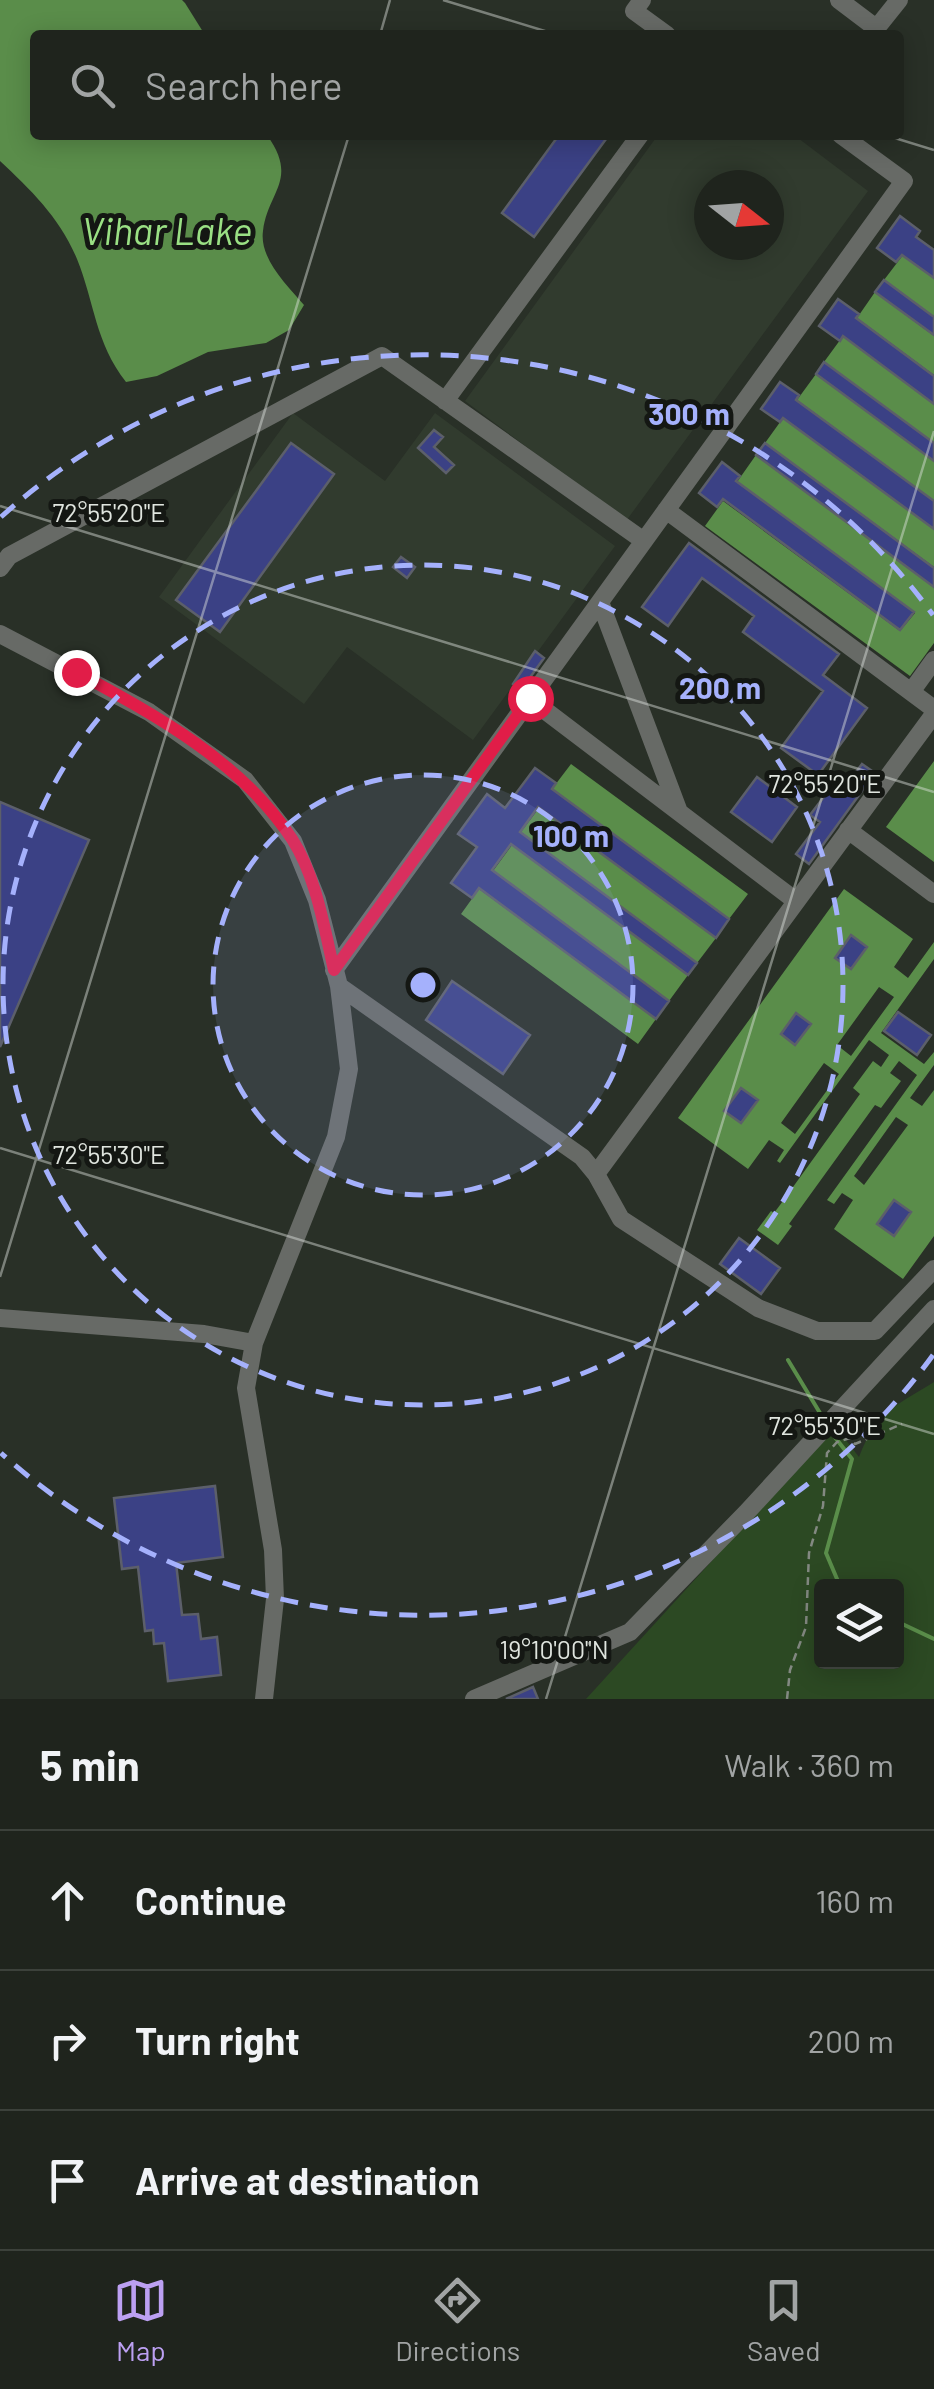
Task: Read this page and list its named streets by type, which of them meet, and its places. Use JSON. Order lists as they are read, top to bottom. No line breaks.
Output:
{"water":["Vihar Lake"],"north":"right","page":{"search":"Search here","heading":["5 min","Walk · 360 m"],"list":[["Continue","160 m"],["Turn right","200 m"],"Arrive at destination"],"nav":["Map","Directions","Saved"]},"coordinates":["72°55'20\"E","72°55'30\"E","19°10'00\"N"],"rings":["300 m","200 m","100 m"]}
